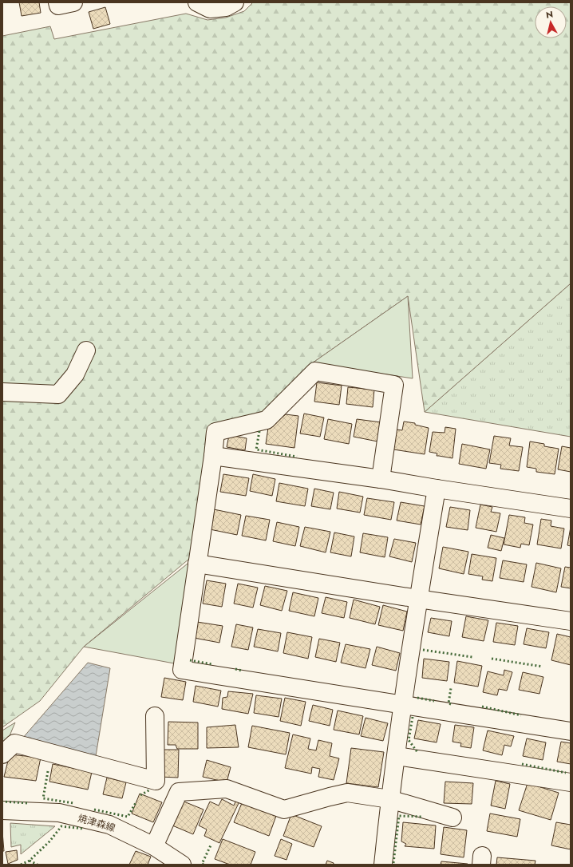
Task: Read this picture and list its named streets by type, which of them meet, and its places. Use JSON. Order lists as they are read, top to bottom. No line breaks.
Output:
{"streets":{"street":["焼津森線"]},"north":"top"}
